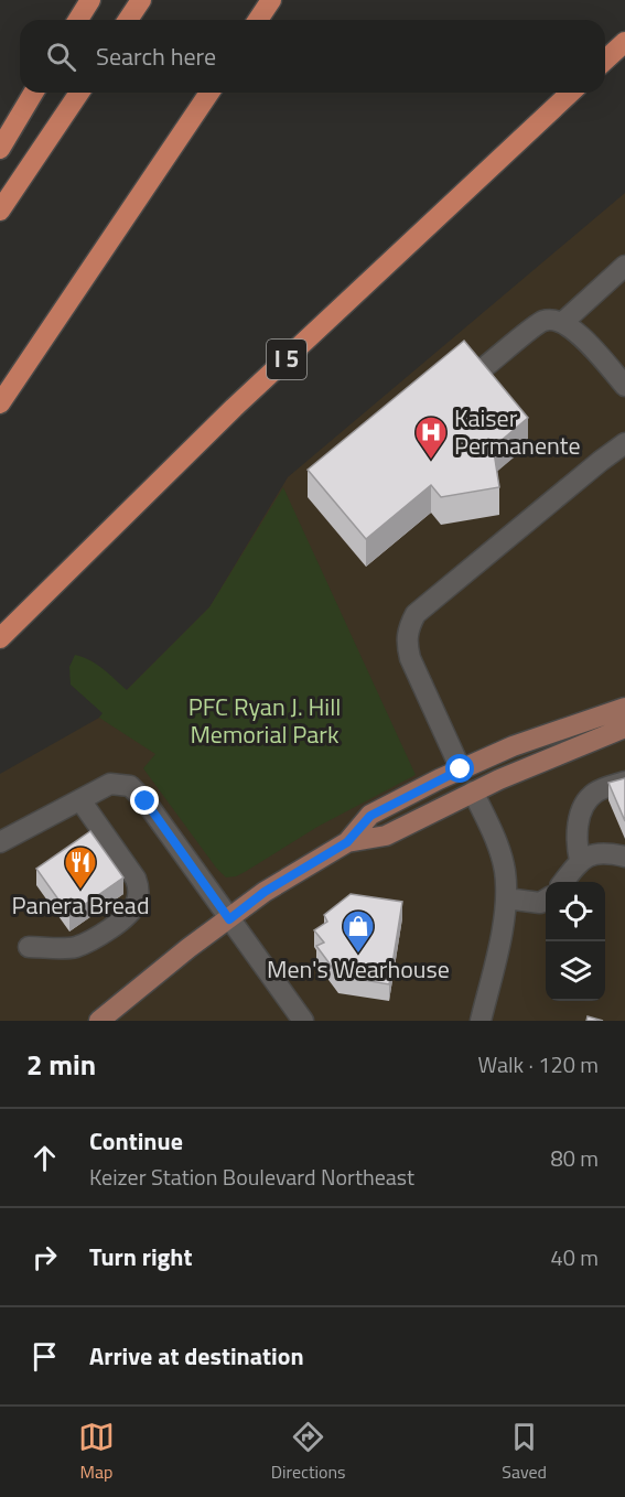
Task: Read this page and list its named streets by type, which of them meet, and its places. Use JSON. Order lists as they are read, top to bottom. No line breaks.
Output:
{"streets":{"highway":["I 5"]},"parks":["PFC Ryan J. Hill Memorial Park"],"places":{"hospital":["Kaiser Permanente"],"restaurant":["Panera Bread"],"shop":["Men's Wearhouse"]},"page":{"search":"Search here","heading":["2 min","Walk · 120 m"],"list":[["Continue","Keizer Station Boulevard Northeast","80 m"],["Turn right","40 m"],"Arrive at destination"],"nav":["Map","Directions","Saved"]}}
